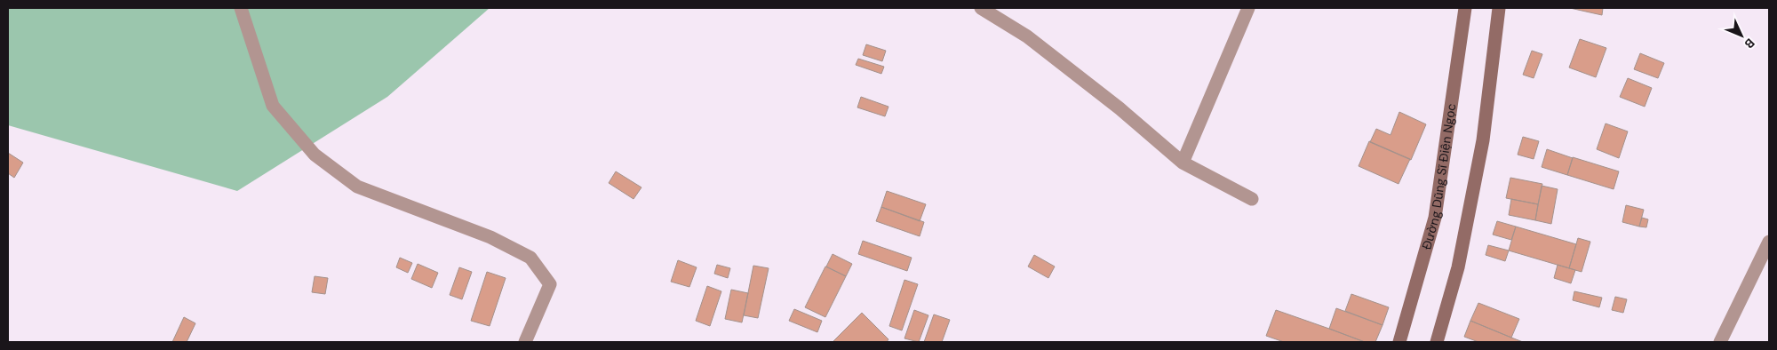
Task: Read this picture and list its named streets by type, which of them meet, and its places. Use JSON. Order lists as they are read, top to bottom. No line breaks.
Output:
{"streets":{"main road":["Đường Dũng Sĩ Điện Ngọc"]},"north":"bottom right"}
